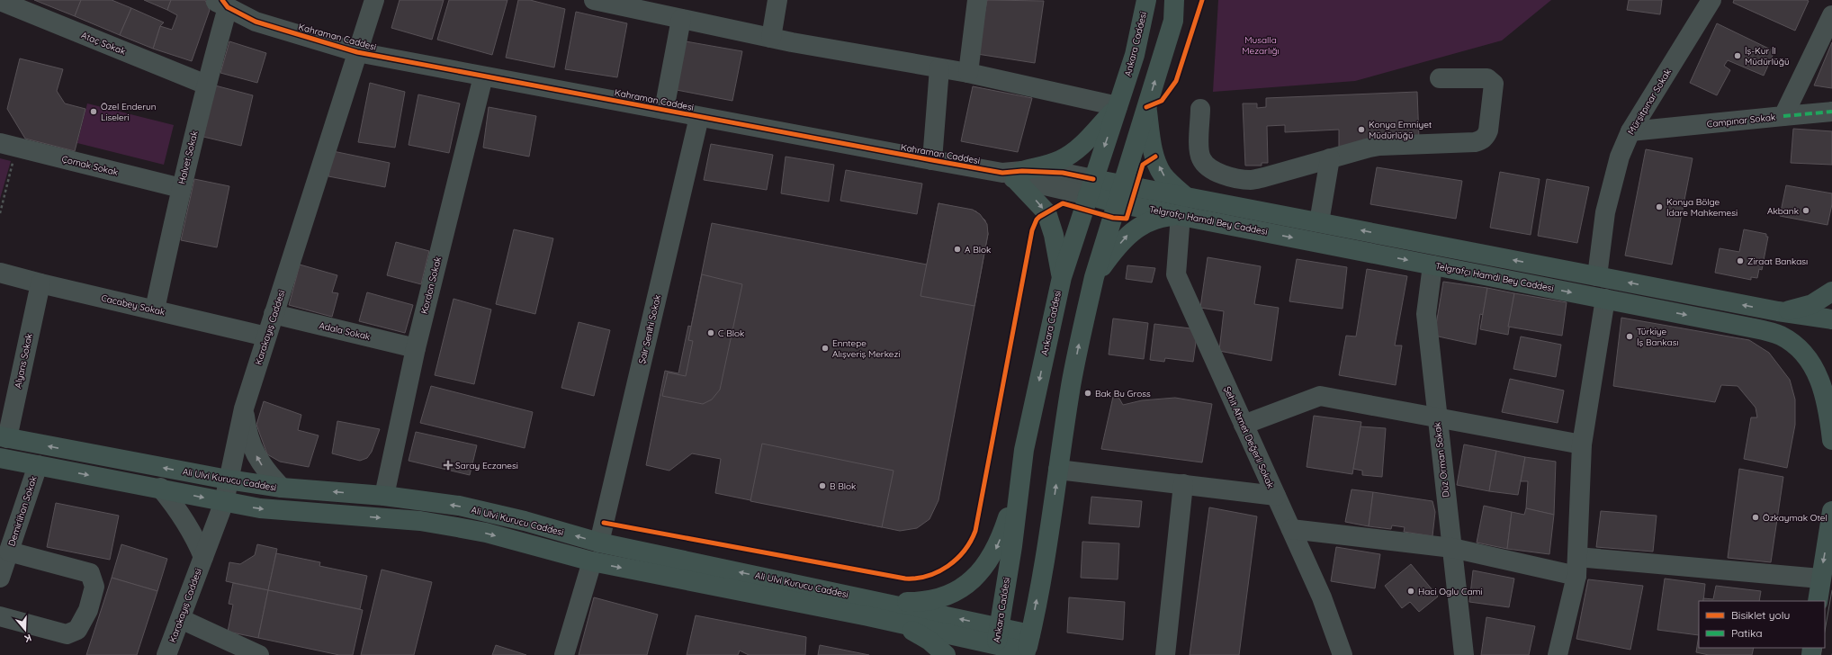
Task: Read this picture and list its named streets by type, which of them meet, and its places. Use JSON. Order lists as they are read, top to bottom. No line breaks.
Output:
{"streets":{"main road":["Ankara Caddesi","Telgrafçı Hamdi Bey Caddesi","Ali Ulvi Kurucu Caddesi"],"street":["Kahraman Caddesi","Ataç Sokak","Mürşitpınar Sokak","Campınar Sokak","Halvet Sokak","Çomak Sokak","Kordon Sokak","Cacabey Sokak","Karakayış Caddesi","Şair Senihi Sokak","Adala Sokak","Alyans Sokak","Şehit Ahmet Değerli Sokak","Düz Orman Sokak","Demirlihan Sokak"]},"crossings":[["Kahraman Caddesi","Ankara Caddesi"],["Kahraman Caddesi","Halvet Sokak"],["Kahraman Caddesi","Telgrafçı Hamdi Bey Caddesi"],["Kahraman Caddesi","Kordon Sokak"],["Kahraman Caddesi","Karakayış Caddesi"],["Kahraman Caddesi","Şair Senihi Sokak"],["Ataç Sokak","Halvet Sokak"],["Ankara Caddesi","Telgrafçı Hamdi Bey Caddesi"],["Ankara Caddesi","Ali Ulvi Kurucu Caddesi"],["Mürşitpınar Sokak","Campınar Sokak"],["Halvet Sokak","Çomak Sokak"],["Halvet Sokak","Cacabey Sokak"],["Telgrafçı Hamdi Bey Caddesi","Şehit Ahmet Değerli Sokak"],["Telgrafçı Hamdi Bey Caddesi","Düz Orman Sokak"],["Kordon Sokak","Adala Sokak"],["Kordon Sokak","Ali Ulvi Kurucu Caddesi"],["Cacabey Sokak","Karakayış Caddesi"],["Cacabey Sokak","Alyans Sokak"],["Karakayış Caddesi","Adala Sokak"],["Karakayış Caddesi","Ali Ulvi Kurucu Caddesi"],["Şair Senihi Sokak","Ali Ulvi Kurucu Caddesi"],["Alyans Sokak","Ali Ulvi Kurucu Caddesi"],["Ali Ulvi Kurucu Caddesi","Demirlihan Sokak"]],"parks":["Musalla Mezarlığı"],"places":{"other":["İş-Kur İl Müdürlüğü","Özel Enderun Liseleri","Konya Emniyet Müdürlüğü","Konya Bölge İdare Mahkemesi","Akbank","A Blok","Ziraat Bankası","C Blok","Türkiye İş Bankası","Enntepe Alışveriş Merkezi","Bak Bu Gross","B Blok","Özkaymak Otel","Haci Oglu Cami"],"health":["Saray Eczanesi"]},"legend":["Bisiklet yolu","Patika"],"north":"bottom"}
